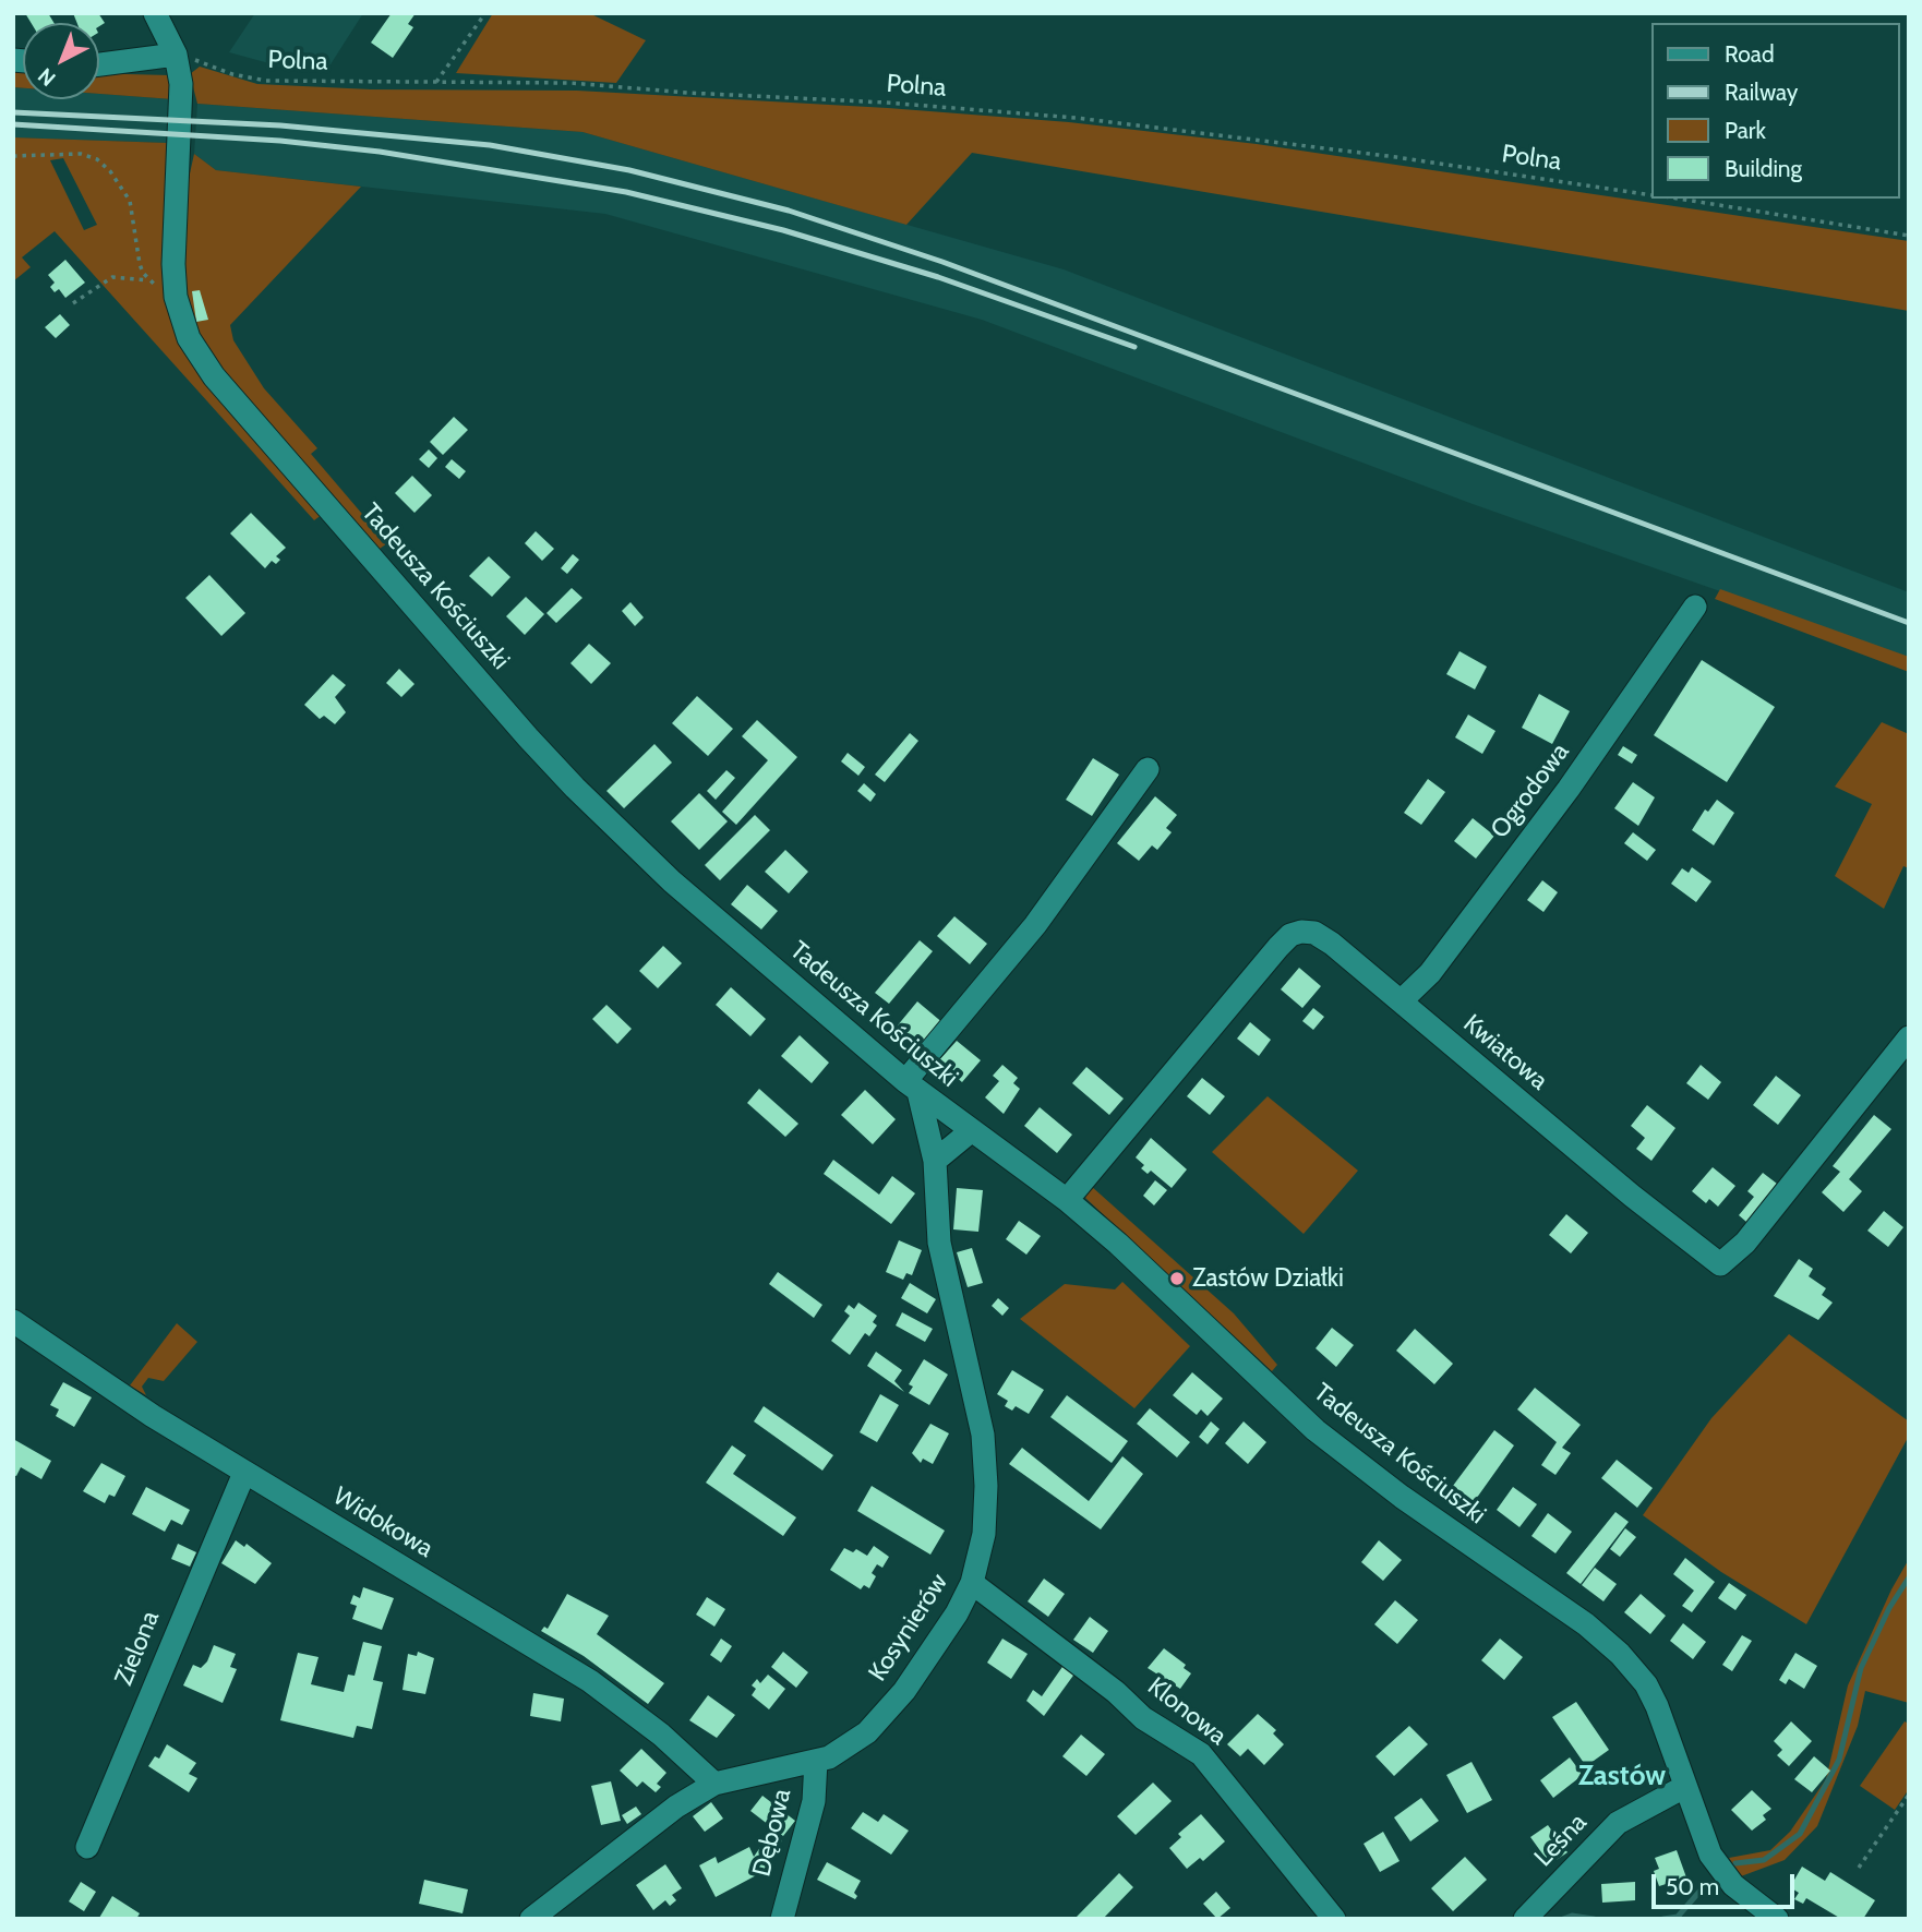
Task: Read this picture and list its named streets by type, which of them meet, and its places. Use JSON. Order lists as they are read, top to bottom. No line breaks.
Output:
{"streets":{"street":["Tadeusza Kościuszki","Ogrodowa","Kwiatowa","Widokowa","Kosynierów","Zielona","Klonowa","Dębowa","Leśna"],"path":["Polna"]},"crossings":[["Polna","Tadeusza Kościuszki"],["Tadeusza Kościuszki","Kwiatowa"],["Tadeusza Kościuszki","Kosynierów"],["Tadeusza Kościuszki","Leśna"],["Ogrodowa","Kwiatowa"],["Widokowa","Kosynierów"],["Widokowa","Zielona"],["Kosynierów","Klonowa"],["Kosynierów","Dębowa"]],"districts":["Zastów"],"places":["Zastów Działki"],"legend":["Road","Railway","Park","Building"],"scale_bar":"50 m","north":"bottom left"}
